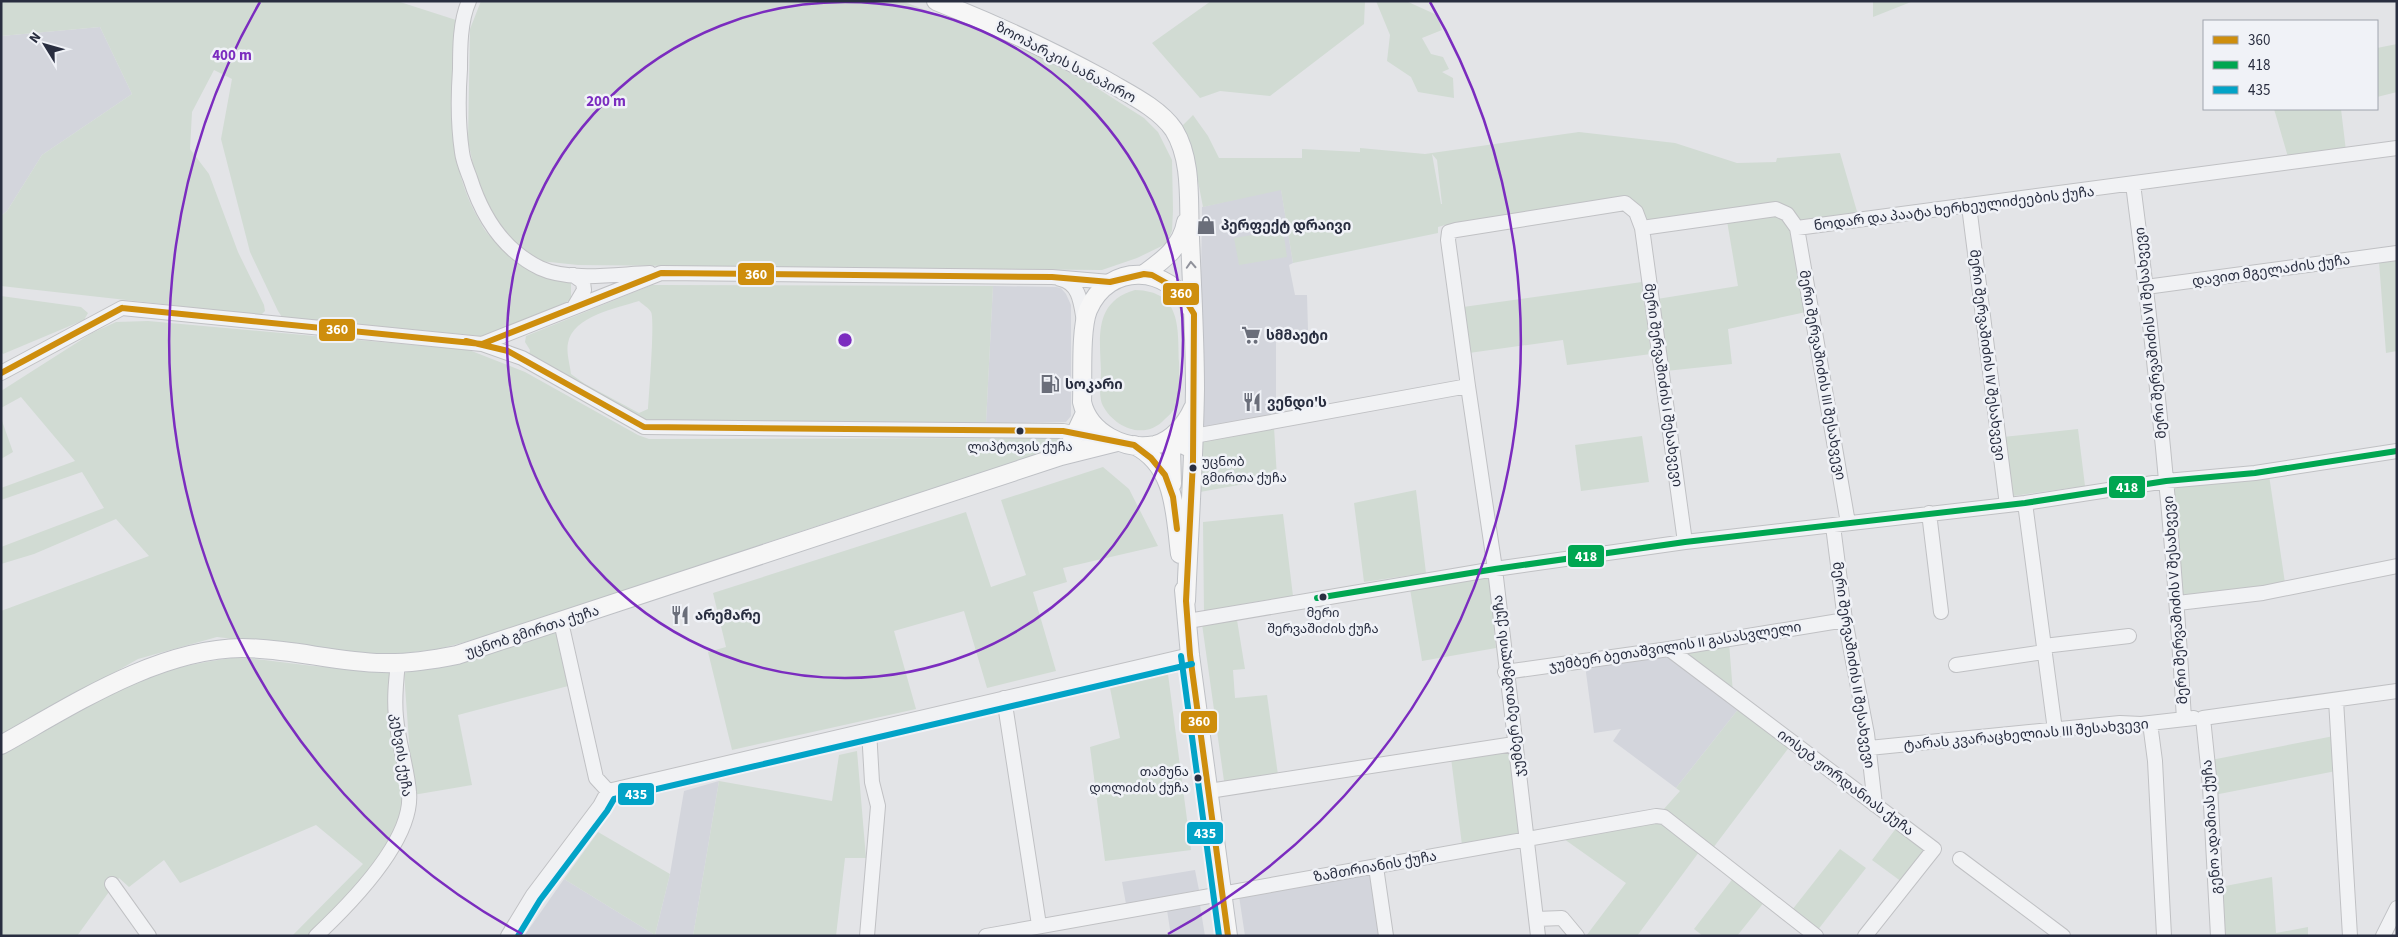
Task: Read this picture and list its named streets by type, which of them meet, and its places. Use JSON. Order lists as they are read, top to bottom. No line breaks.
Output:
{"streets":{"main road":["ზოოპარკის სანაპირო","უცნობ გმირთა ქუჩა"],"street":["ნოდარ და პაატა ხერხეულიძეების ქუჩა","დავით მგელაძის ქუჩა","მერი შერვაშიძის VI შესახვევი","მერი შერვაშიძის IV შესახვევი","მერი შერვაშიძის III შესახვევი","მერი შერვაშიძის I შესახვევი","მერი შერვაშიძის V შესახვევი","ჯუმბერ ბეთაშვილის II გასასვლელი","მერი შერვაშიძის II შესახვევი","ჯუმბერ ბეთაშვილის ქუჩა","ტარას კვარაცხელიას III შესახვევი","კეხვის ქუჩა","იოსებ ჟორდანიას ქუჩა","გენო ადამიას ქუჩა","ზამთრიანის ქუჩა"]},"crossings":[["ნოდარ და პაატა ხერხეულიძეების ქუჩა","მერი შერვაშიძის VI შესახვევი"],["ნოდარ და პაატა ხერხეულიძეების ქუჩა","მერი შერვაშიძის IV შესახვევი"],["ნოდარ და პაატა ხერხეულიძეების ქუჩა","მერი შერვაშიძის III შესახვევი"],["ნოდარ და პაატა ხერხეულიძეების ქუჩა","მერი შერვაშიძის I შესახვევი"],["დავით მგელაძის ქუჩა","მერი შერვაშიძის VI შესახვევი"],["მერი შერვაშიძის VI შესახვევი","მერი შერვაშიძის V შესახვევი"],["მერი შერვაშიძის V შესახვევი","ტარას კვარაცხელიას III შესახვევი"],["უცნობ გმირთა ქუჩა","კეხვის ქუჩა"],["ჯუმბერ ბეთაშვილის II გასასვლელი","მერი შერვაშიძის II შესახვევი"],["ჯუმბერ ბეთაშვილის II გასასვლელი","ჯუმბერ ბეთაშვილის ქუჩა"],["ჯუმბერ ბეთაშვილის II გასასვლელი","იოსებ ჟორდანიას ქუჩა"],["მერი შერვაშიძის II შესახვევი","ტარას კვარაცხელიას III შესახვევი"],["მერი შერვაშიძის II შესახვევი","იოსებ ჟორდანიას ქუჩა"],["ჯუმბერ ბეთაშვილის ქუჩა","ზამთრიანის ქუჩა"]],"places":{"shop":["პერფექტ დრაივი"],"supermarket":["სმმაეტი"],"fuel station":["სოკარი"],"restaurant":["ვენდი'ს","არემარე"],"other":["ლიპტოვის ქუჩა","უცნობ გმირთა ქუჩა","მერი შერვაშიძის ქუჩა","თამუნა დოლიძის ქუჩა"]},"lines":["transit line 360","transit line 418","transit line 435"],"legend":["360","418","435"],"north":"top left","rings":["400 m","200 m"]}
